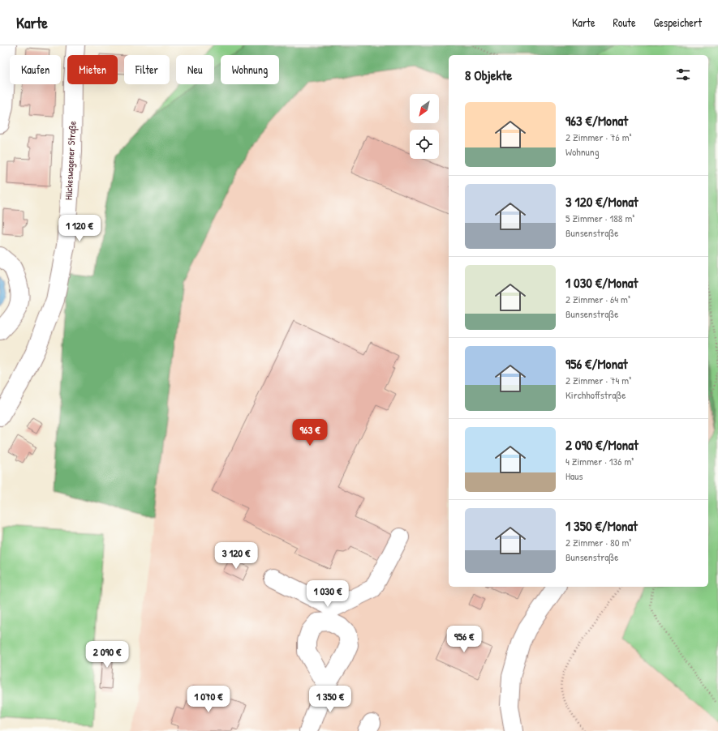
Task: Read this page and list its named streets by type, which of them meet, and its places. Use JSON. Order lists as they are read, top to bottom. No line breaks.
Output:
{"streets":{"street":["Hückeswagener Straße"]},"north":"bottom left","page":{"header":"Karte","nav":["Karte","Route","Gespeichert"],"chip":["Kaufen","Mieten","Filter","Neu","Wohnung"],"heading":"8 Objekte","list":[{"name":"963 €/Monat","note":"2 Zimmer · 76 m² · Wohnung"},{"name":"3 120 €/Monat","note":"5 Zimmer · 188 m² · Bunsenstraße"},{"name":"1 030 €/Monat","note":"2 Zimmer · 64 m² · Bunsenstraße"},{"name":"956 €/Monat","note":"2 Zimmer · 74 m² · Kirchhoffstraße"},{"name":"2 090 €/Monat","note":"4 Zimmer · 136 m² · Haus"},{"name":"1 350 €/Monat","note":"2 Zimmer · 80 m² · Bunsenstraße"}],"price":["1 120 €","963 €","3 120 €","1 030 €","956 €","2 090 €","1 070 €","1 350 €"]}}
